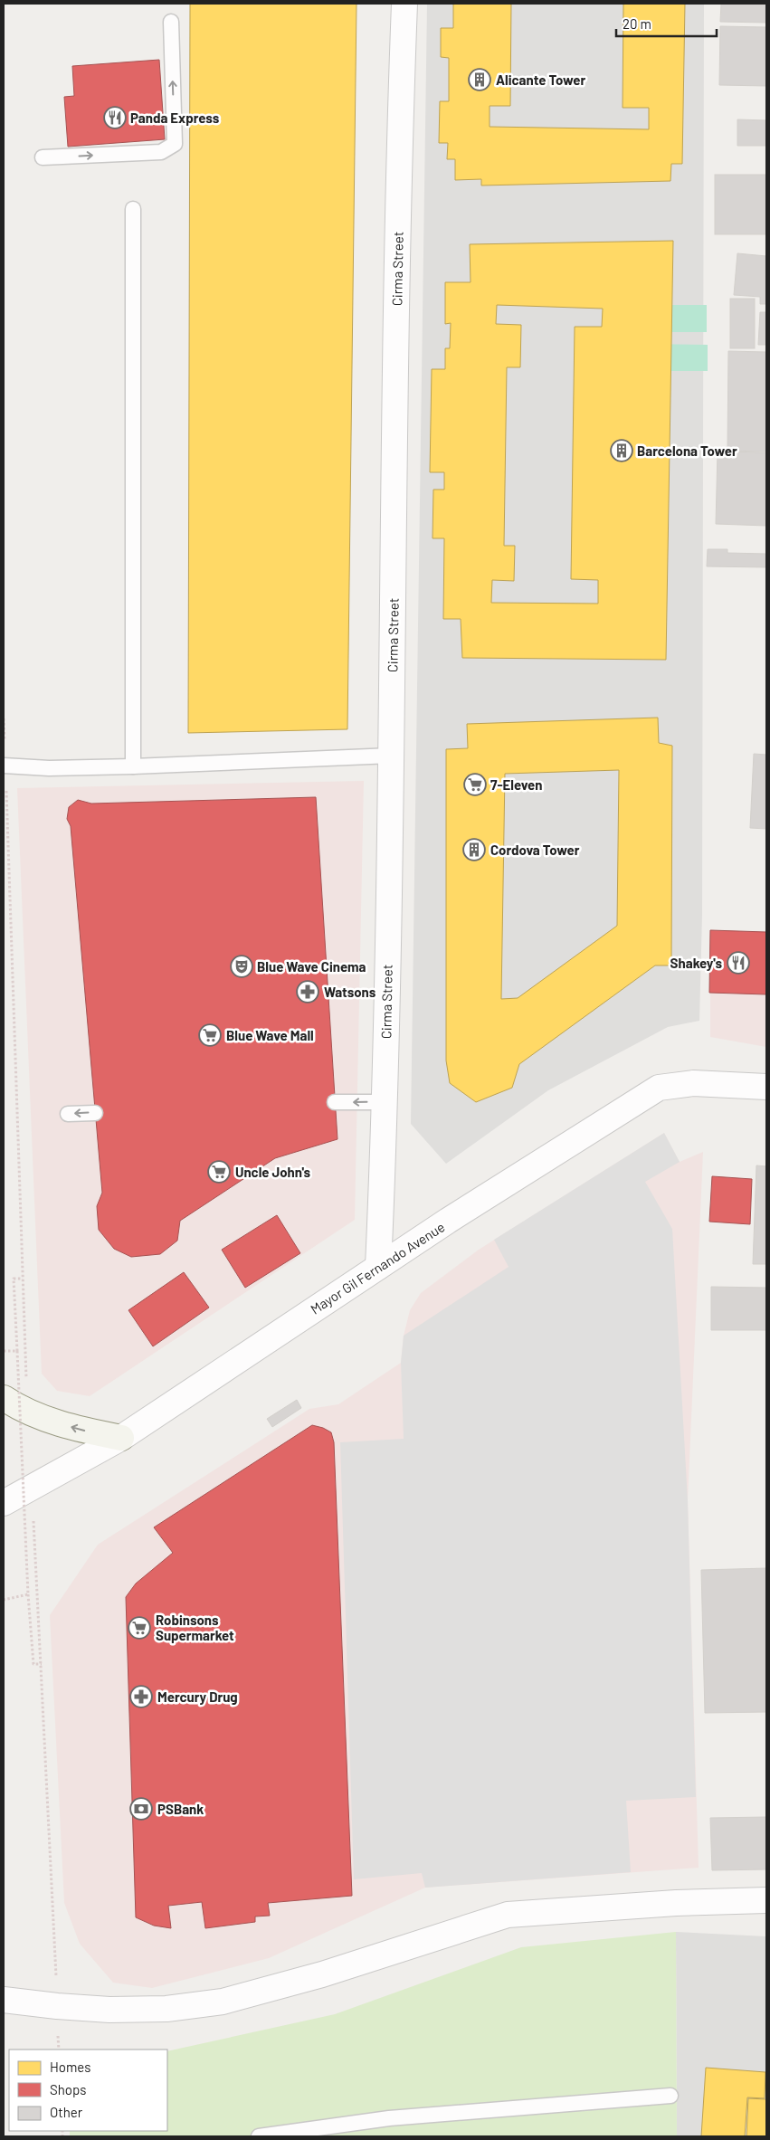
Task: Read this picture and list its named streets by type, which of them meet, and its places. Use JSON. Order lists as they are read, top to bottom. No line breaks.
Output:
{"streets":{"street":["Cirma Street","Mayor Gil Fernando Avenue"]},"crossings":[["Cirma Street","Mayor Gil Fernando Avenue"]],"places":{"building":["Alicante Tower","Barcelona Tower","Cordova Tower"],"restaurant":["Panda Express","Shakey's"],"supermarket":["7-Eleven","Blue Wave Mall","Uncle John's","Robinsons Supermarket"],"theatre":["Blue Wave Cinema"],"pharmacy":["Watsons","Mercury Drug"],"bank":["PSBank"]},"legend":["Homes","Shops","Other"],"scale_bar":"20 m"}
